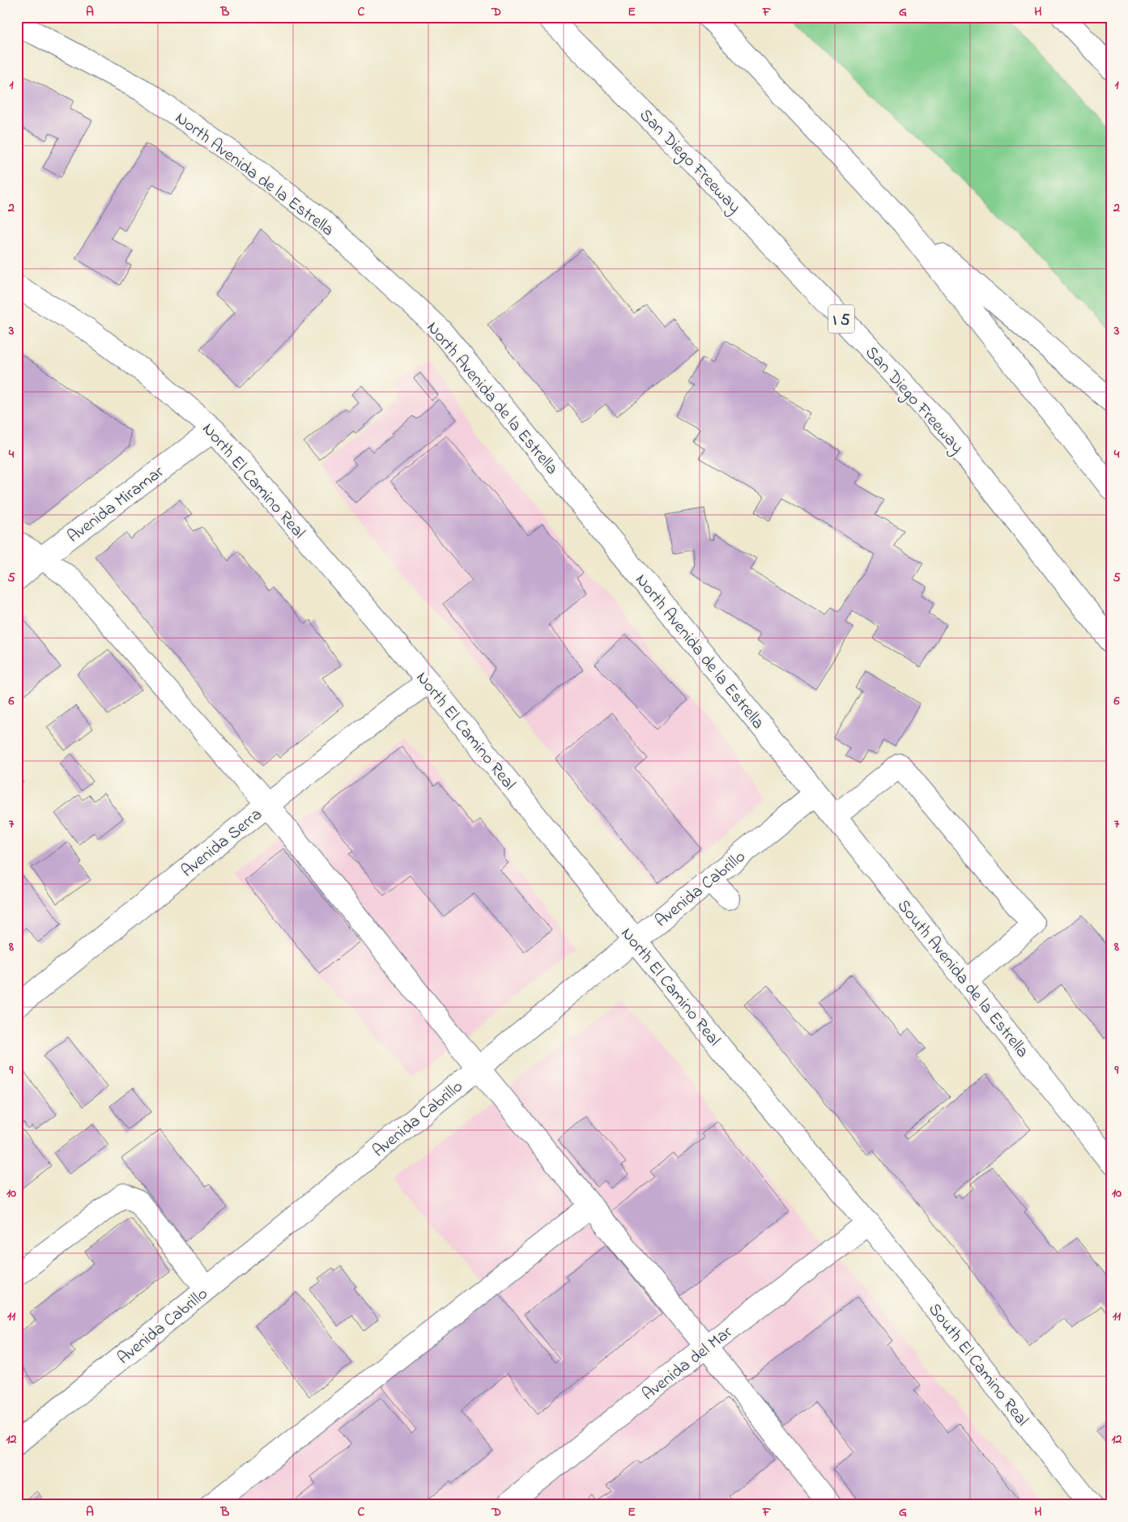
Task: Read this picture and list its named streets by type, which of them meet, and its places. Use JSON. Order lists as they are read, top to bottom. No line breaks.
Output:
{"streets":{"main road":["San Diego Freeway","North Avenida de la Estrella","I 5","North El Camino Real","Avenida Miramar","Avenida Serra","Avenida Cabrillo","South Avenida de la Estrella","Avenida del Mar","South El Camino Real"]},"crossings":[["North Avenida de la Estrella","Avenida Cabrillo"],["North Avenida de la Estrella","South Avenida de la Estrella"],["North El Camino Real","Avenida Miramar"],["North El Camino Real","Avenida Serra"],["North El Camino Real","Avenida Cabrillo"],["North El Camino Real","Avenida del Mar"],["North El Camino Real","South El Camino Real"],["Avenida Cabrillo","South Avenida de la Estrella"],["Avenida del Mar","South El Camino Real"]],"grid":{"columns":["A","B","C","D","E","F","G","H"],"rows":["1","2","3","4","5","6","7","8","9","10","11","12"]}}
